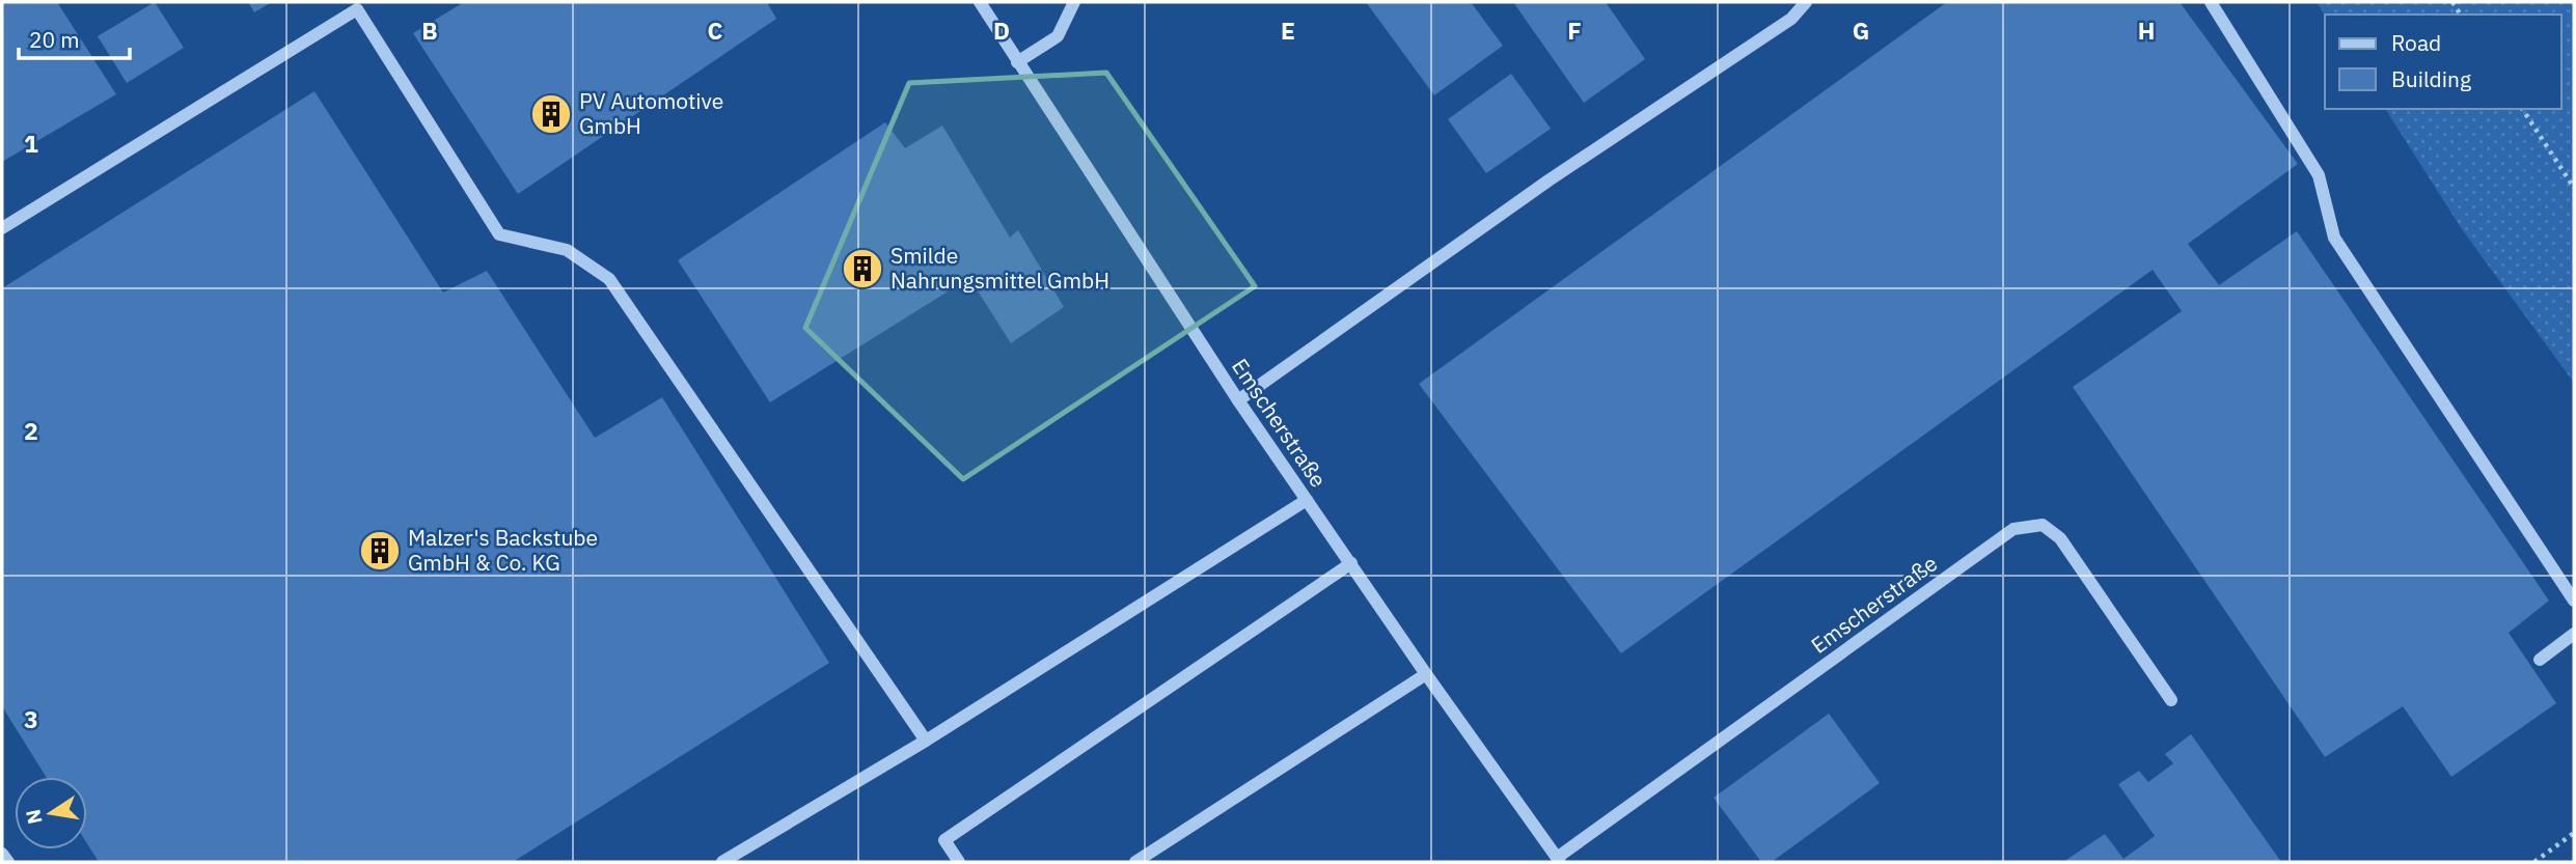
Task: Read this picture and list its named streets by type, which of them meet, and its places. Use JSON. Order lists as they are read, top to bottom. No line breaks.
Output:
{"streets":{"street":["Emscherstraße"]},"places":{"building":["PV Automotive GmbH","Smilde Nahrungsmittel GmbH","Malzer's Backstube GmbH & Co. KG"]},"legend":["Road","Building"],"scale_bar":"20 m","north":"left","grid":{"columns":["B","C","D","E","F","G","H"],"rows":["1","2","3"]}}
